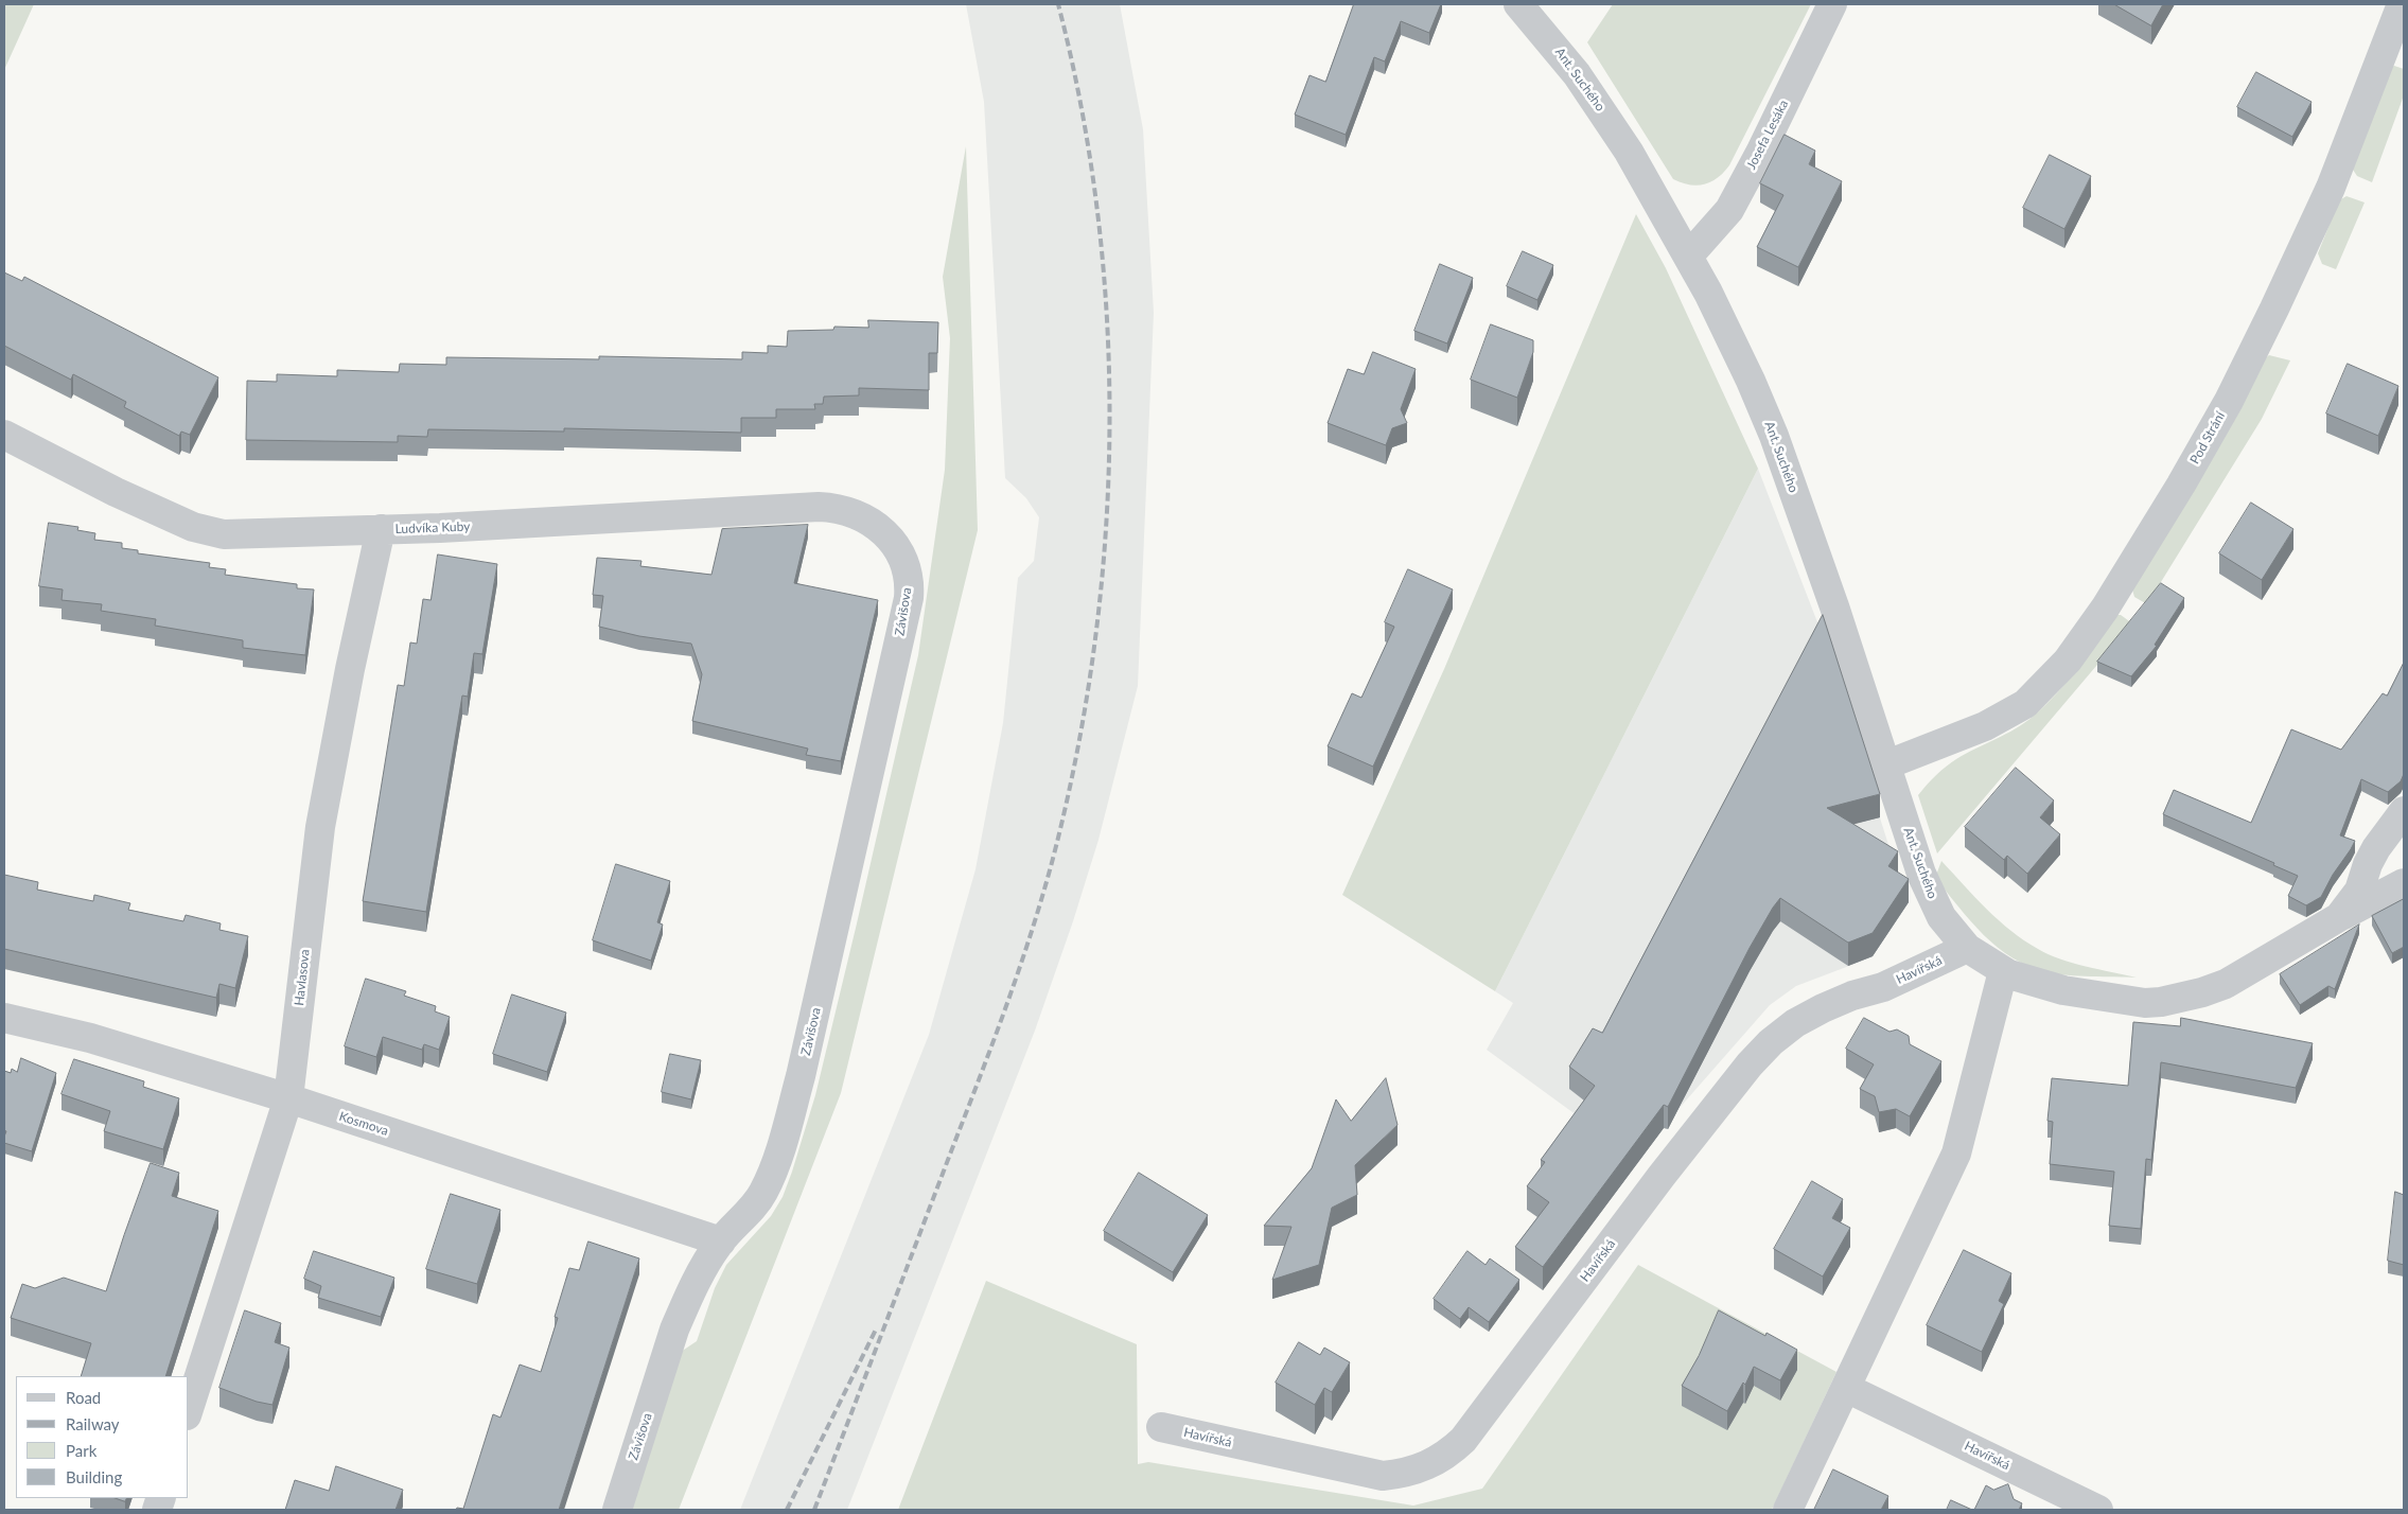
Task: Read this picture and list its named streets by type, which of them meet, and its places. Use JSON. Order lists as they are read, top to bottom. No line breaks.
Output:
{"streets":{"street":["Ant. Suchého","Josefa Lesáka","Pod Strání","Ludvíka Kuby","Závišova","Havířská","Havlasova","Kosmova"]},"crossings":[["Ant. Suchého","Josefa Lesáka"],["Ant. Suchého","Pod Strání"],["Ant. Suchého","Havířská"],["Ludvíka Kuby","Závišova"],["Ludvíka Kuby","Havlasova"],["Závišova","Kosmova"],["Havlasova","Kosmova"]],"legend":["Road","Railway","Park","Building"]}
